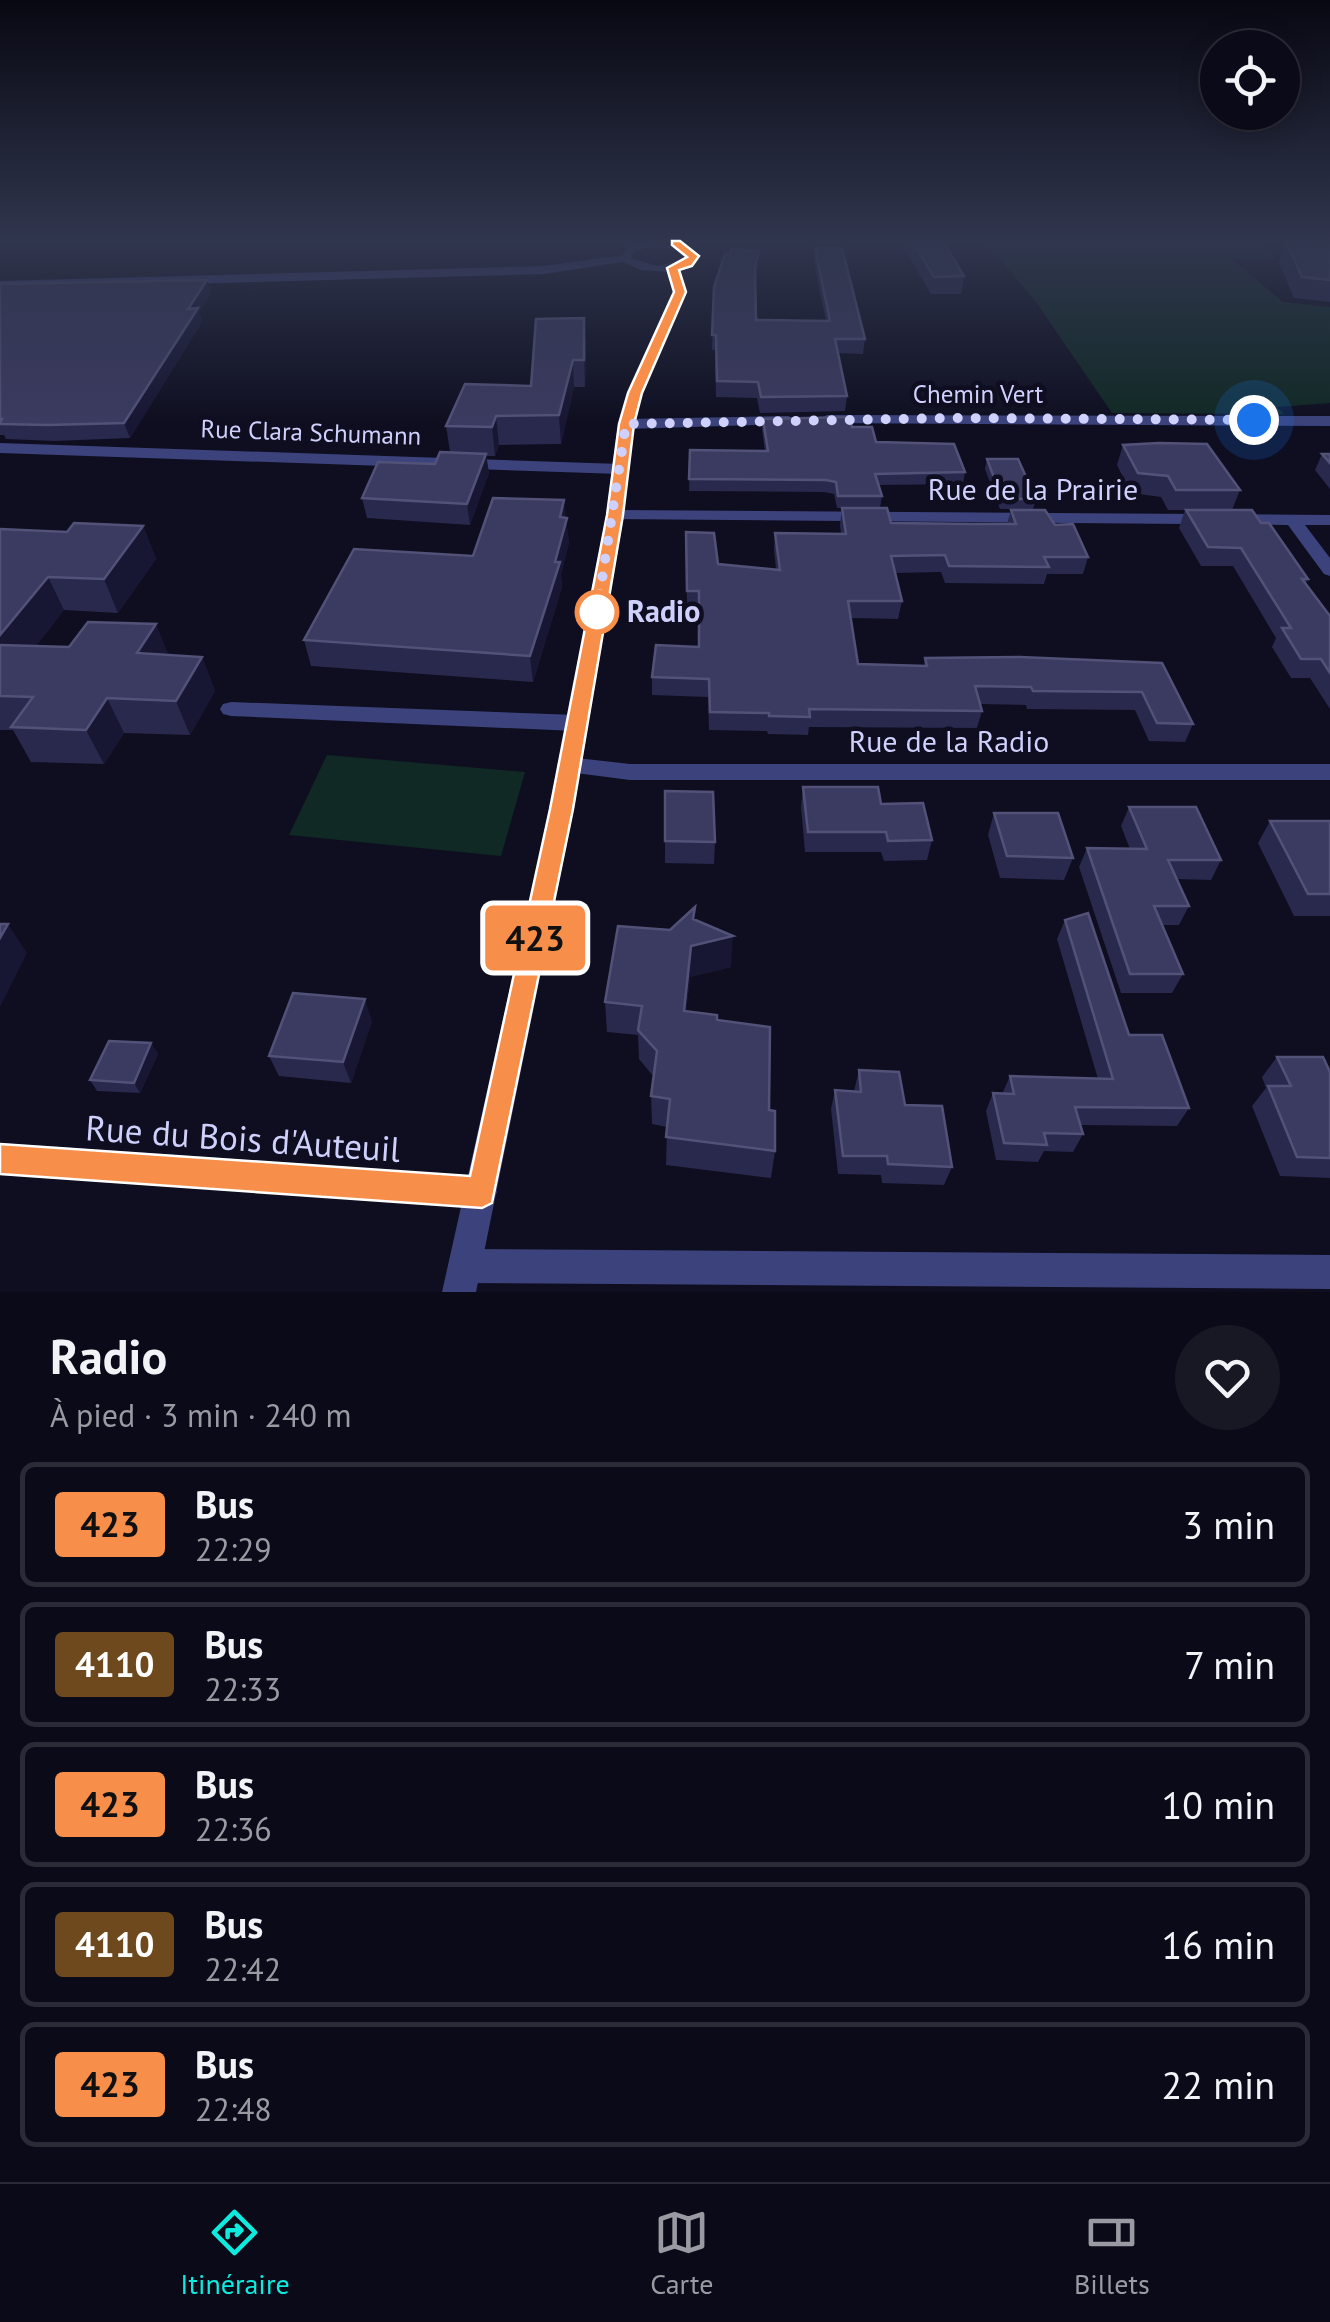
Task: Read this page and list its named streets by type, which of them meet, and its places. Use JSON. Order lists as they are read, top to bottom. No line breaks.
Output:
{"streets":{"street":["Chemin Vert","Rue Clara Schumann","Rue de la Prairie","Rue de la Radio","Rue du Bois d'Auteuil"]},"places":["Radio"],"lines":["bus line 423"],"page":{"on_map":"423","heading":["Radio","À pied · 3 min · 240 m"],"list":[{"mark":"423","name":"Bus","note":"22:29","value":"3 min"},{"mark":"4110","name":"Bus","note":"22:33","value":"7 min"},{"mark":"423","name":"Bus","note":"22:36","value":"10 min"},{"mark":"4110","name":"Bus","note":"22:42","value":"16 min"},{"mark":"423","name":"Bus","note":"22:48","value":"22 min"}],"tabs":["Itinéraire","Carte","Billets"]}}
